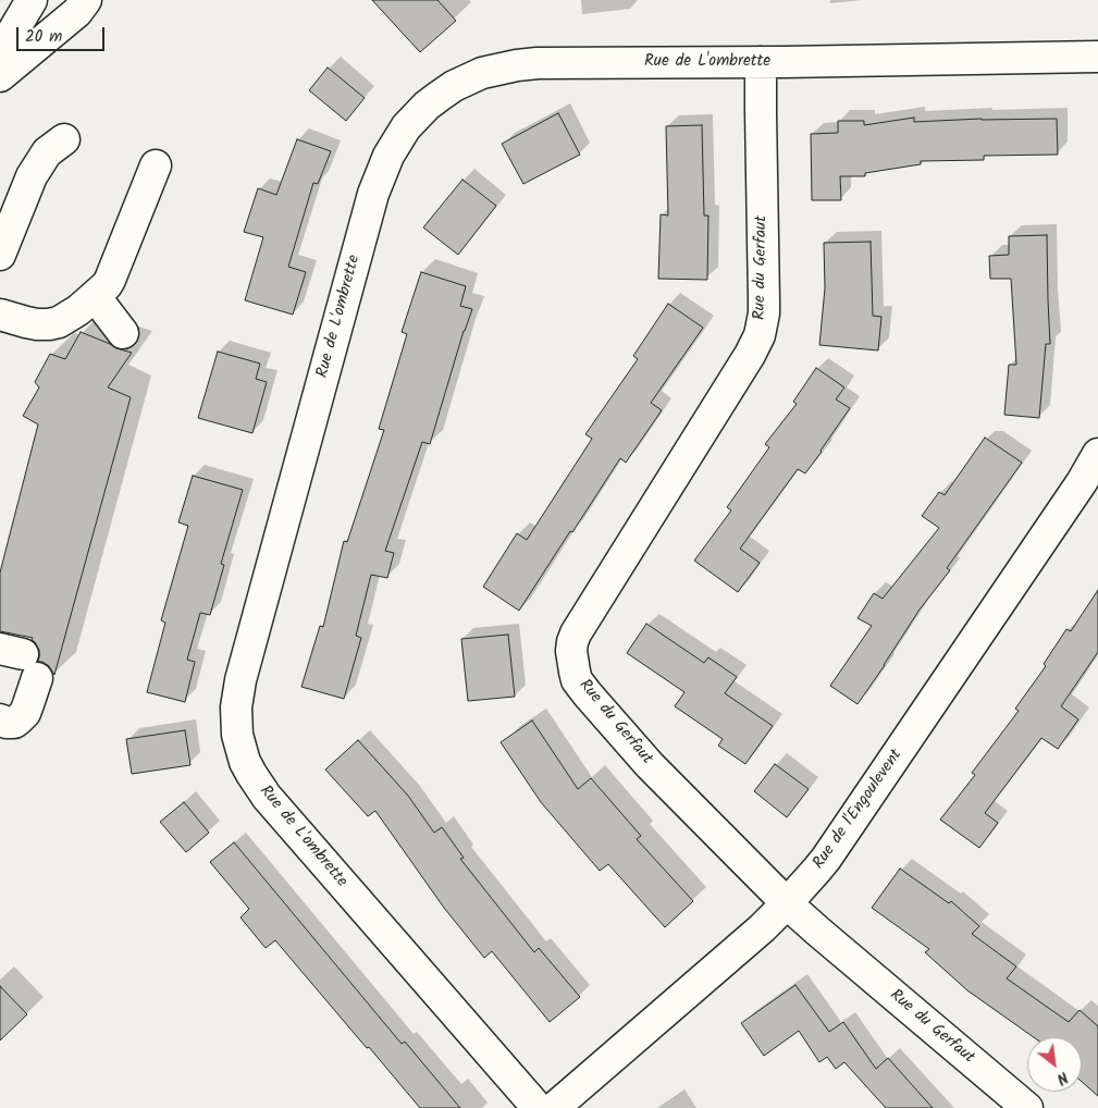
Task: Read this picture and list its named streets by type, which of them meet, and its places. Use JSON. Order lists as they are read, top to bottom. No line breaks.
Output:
{"streets":{"street":["Rue de L'ombrette","Rue du Gerfaut","Rue de l'Engoulevent"]},"crossings":[["Rue de L'ombrette","Rue du Gerfaut"],["Rue du Gerfaut","Rue de l'Engoulevent"]],"scale_bar":"20 m","north":"bottom right"}
